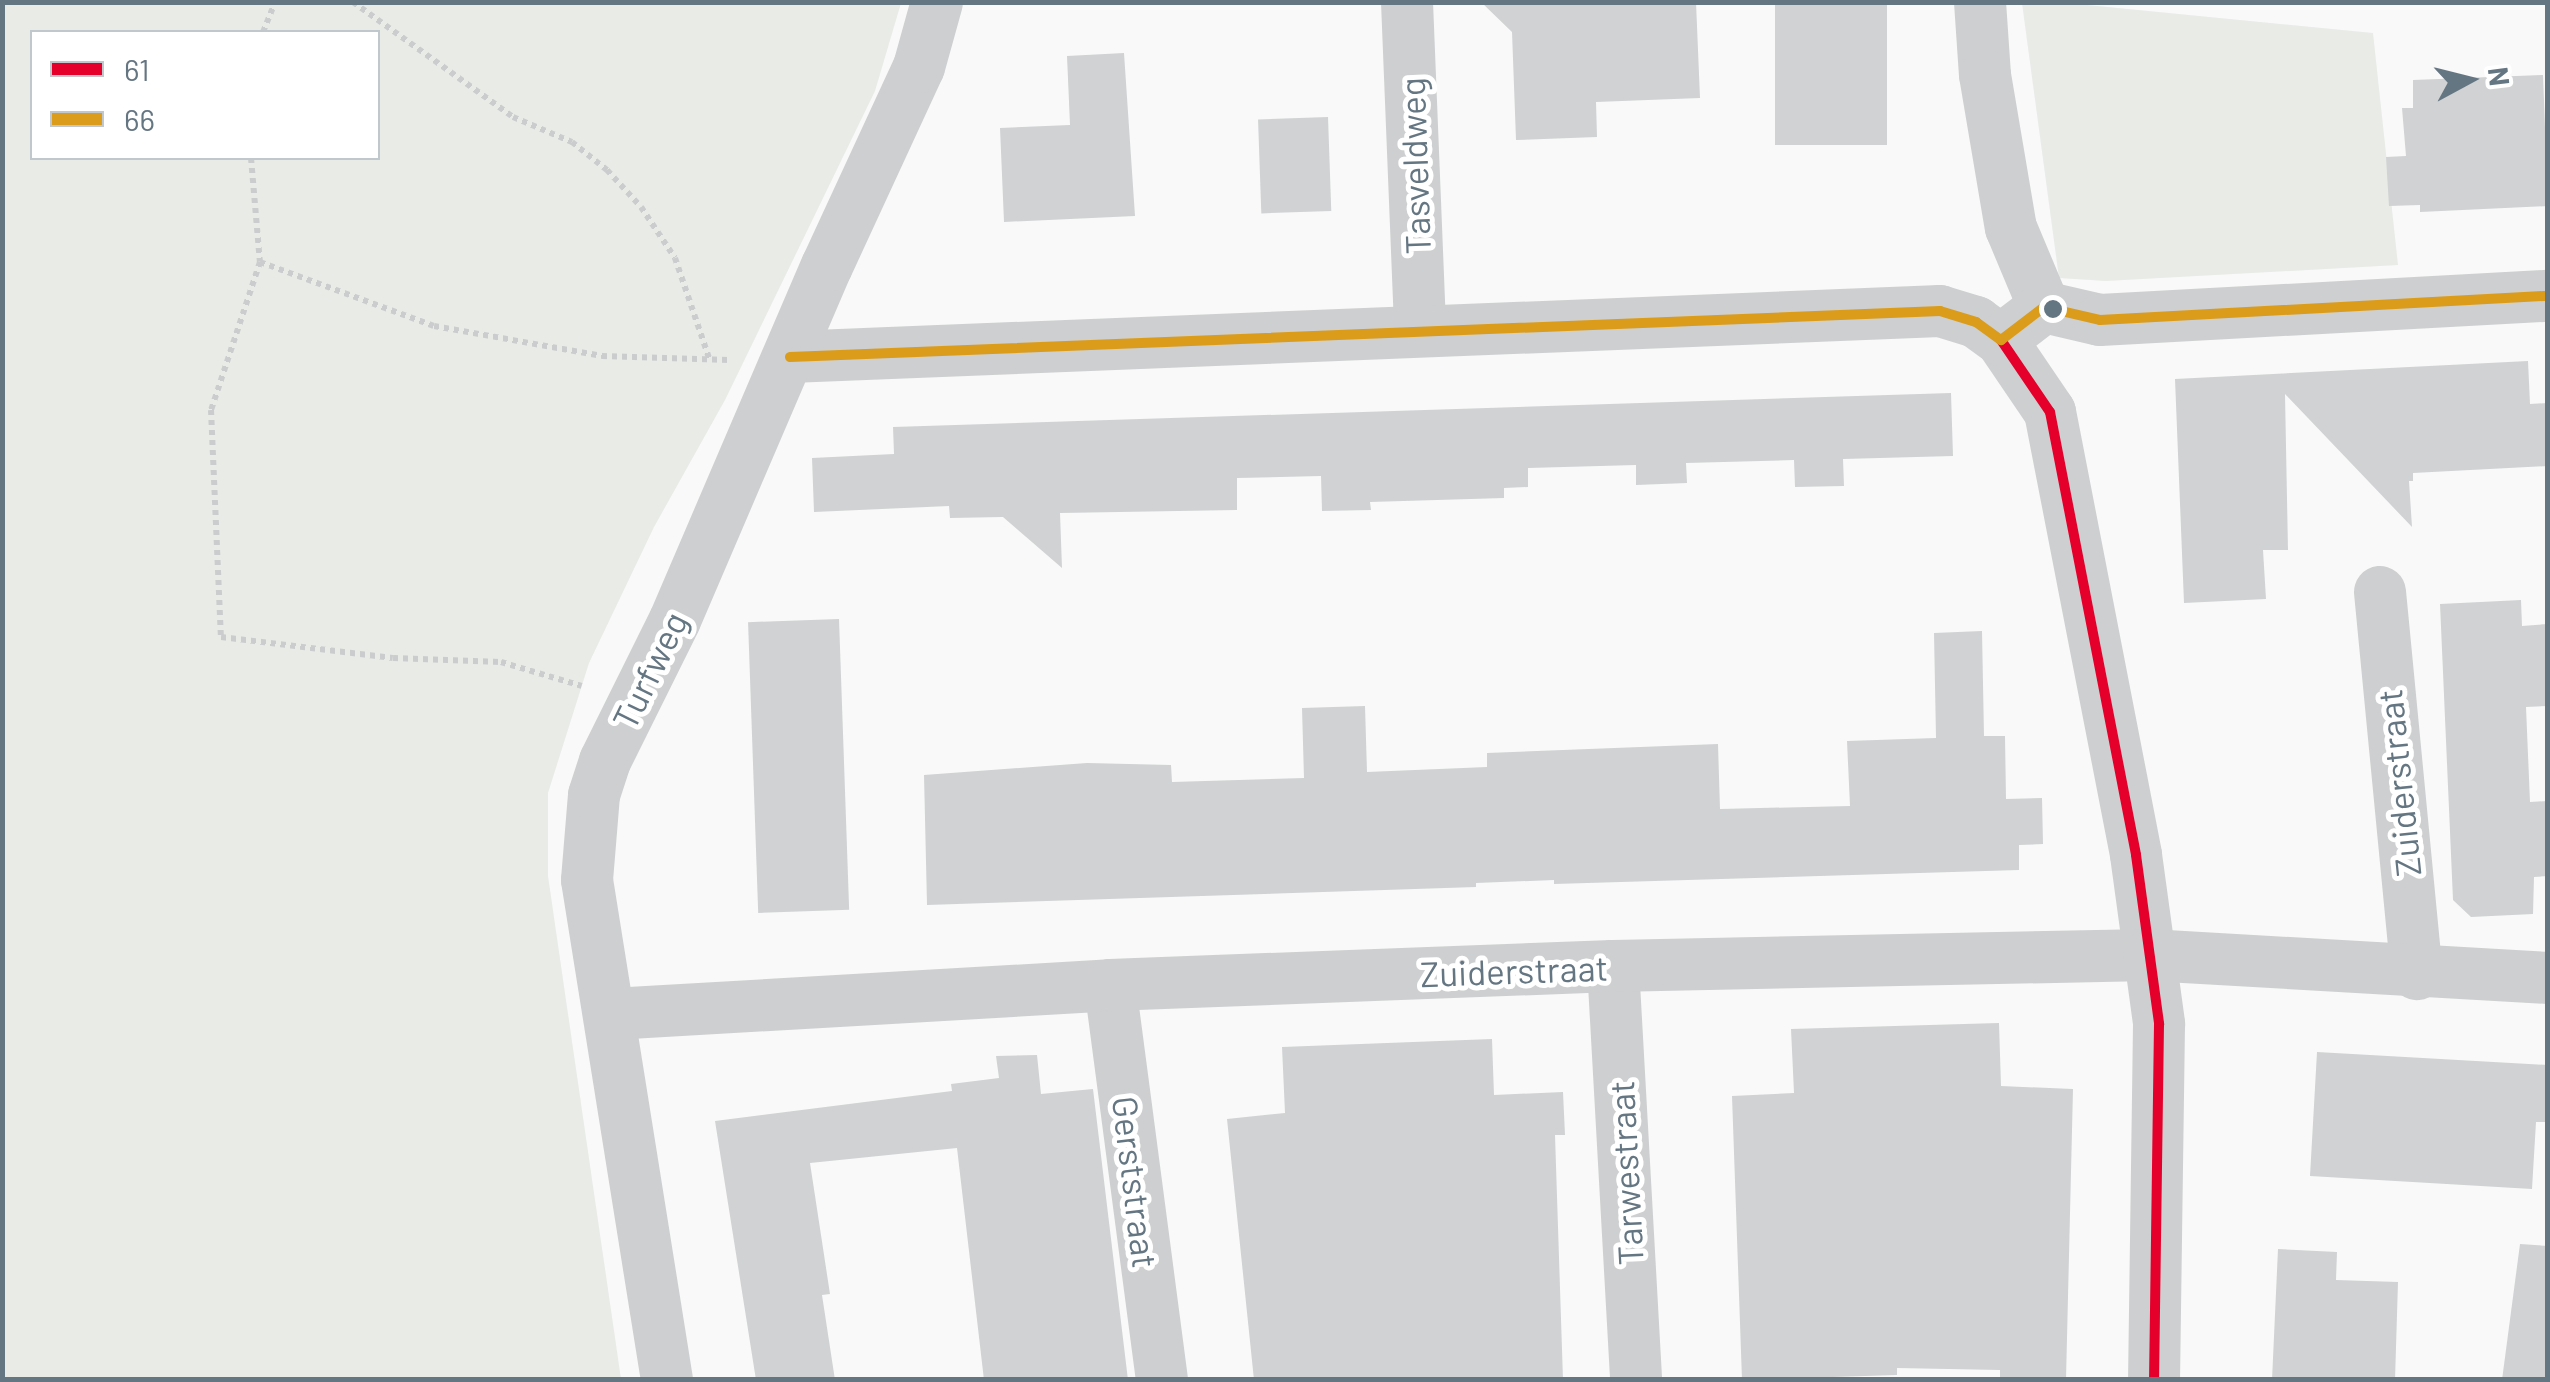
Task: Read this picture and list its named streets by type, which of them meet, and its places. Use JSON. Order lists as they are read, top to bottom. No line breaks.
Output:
{"streets":{"street":["Tasveldweg","Turfweg","Zuiderstraat","Tarwestraat","Gerststraat"]},"crossings":[["Turfweg","Zuiderstraat"],["Zuiderstraat","Tarwestraat"],["Zuiderstraat","Gerststraat"]],"lines":["transit line 66","transit line 61"],"legend":["61","66"],"north":"right"}
